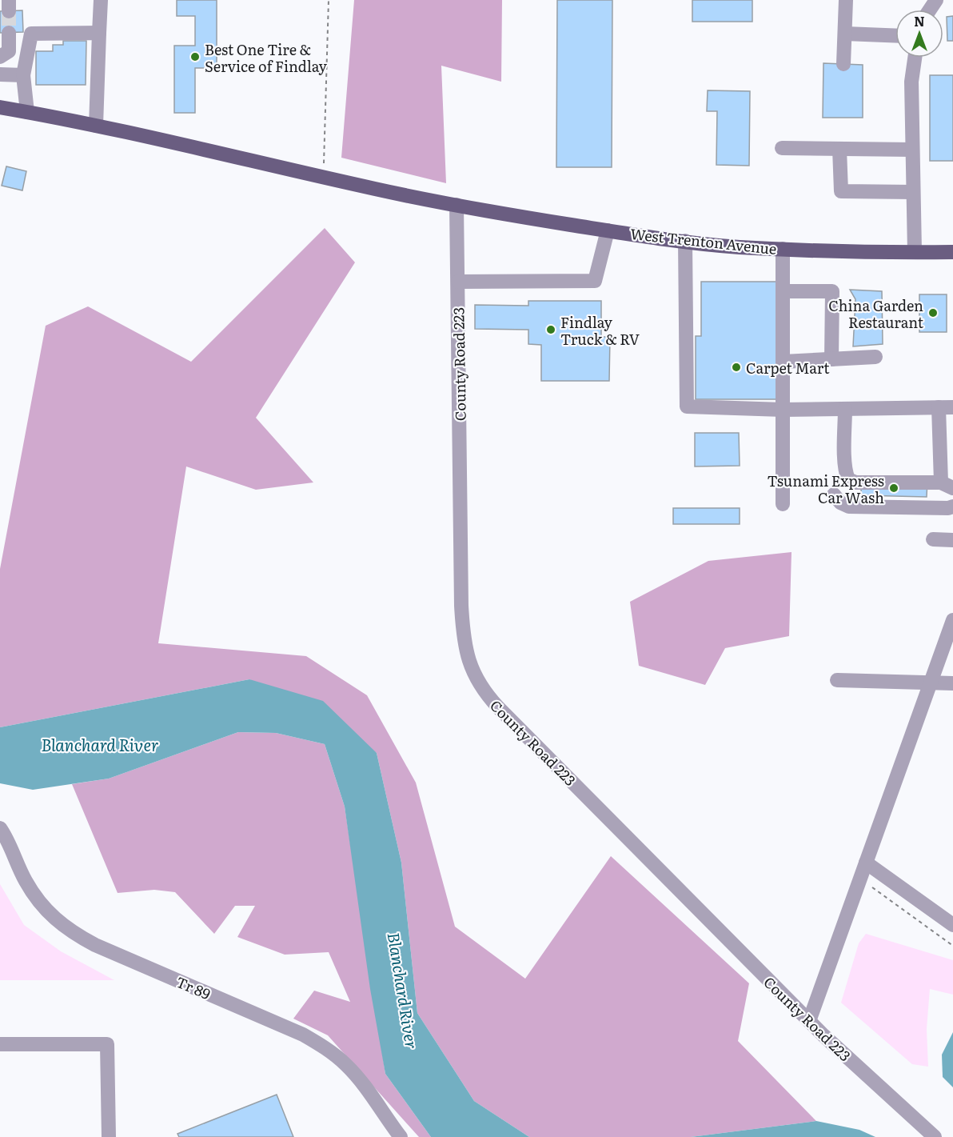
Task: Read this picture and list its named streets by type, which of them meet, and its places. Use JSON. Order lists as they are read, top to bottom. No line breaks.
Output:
{"streets":{"main road":["West Trenton Avenue"],"street":["County Road 223","Tr 89"]},"crossings":[["West Trenton Avenue","County Road 223"]],"water":["Blanchard River"],"places":["Best One Tire & Service of Findlay","China Garden Restaurant","Findlay Truck & RV","Carpet Mart","Tsunami Express Car Wash"],"north":"top"}
